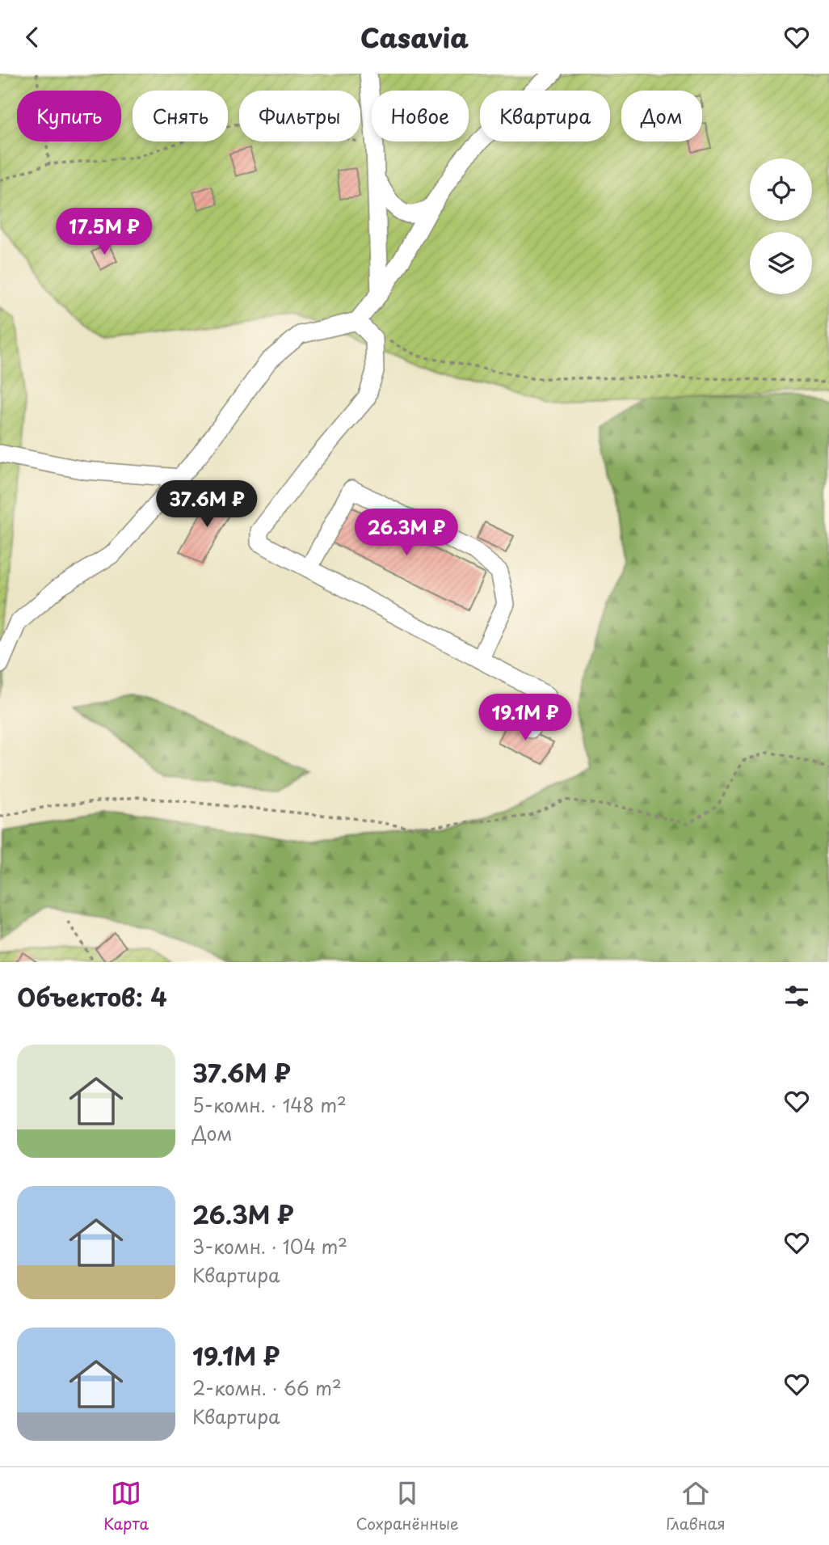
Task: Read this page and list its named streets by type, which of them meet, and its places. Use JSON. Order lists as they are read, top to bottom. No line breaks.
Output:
{"page":{"header":"Casavia","chip":["Купить","Снять","Фильтры","Новое","Квартира","Дом"],"price":["17.5M ₽","37.6M ₽","26.3M ₽","19.1M ₽"],"heading":"Объектов: 4","list":[{"name":"37.6M ₽","note":"5-комн. · 148 m² · Дом"},{"name":"26.3M ₽","note":"3-комн. · 104 m² · Квартира"},{"name":"19.1M ₽","note":"2-комн. · 66 m² · Квартира"}],"tabs":["Карта","Сохранённые","Главная"]}}
